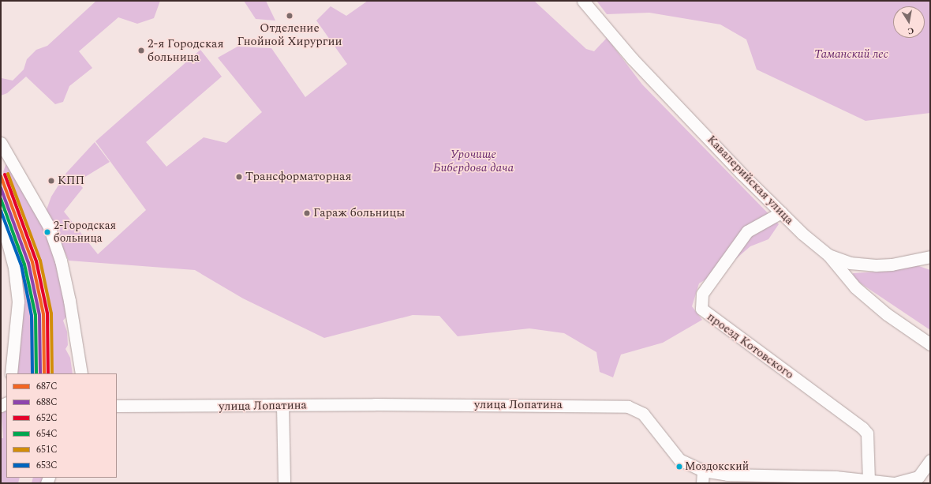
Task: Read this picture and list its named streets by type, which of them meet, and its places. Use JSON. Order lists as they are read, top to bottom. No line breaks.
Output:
{"streets":{"street":["Кавалерийская улица","проезд Котовского","улица Лопатина"]},"crossings":[["Кавалерийская улица","проезд Котовского"],["проезд Котовского","улица Лопатина"]],"parks":["Таманский лес","Урочище Бибердова дача"],"places":["Отделение Гнойной Хирургии","2-я Городская больница","Трансформаторная","КПП","Гараж больницы","2-Городская больница","Моздокский"],"lines":["transit line 651С","transit line 652С","transit line 687С","transit line 688С","transit line 654С","transit line 653С"],"legend":["687С","688С","652С","654С","651С","653С"],"north":"bottom"}
